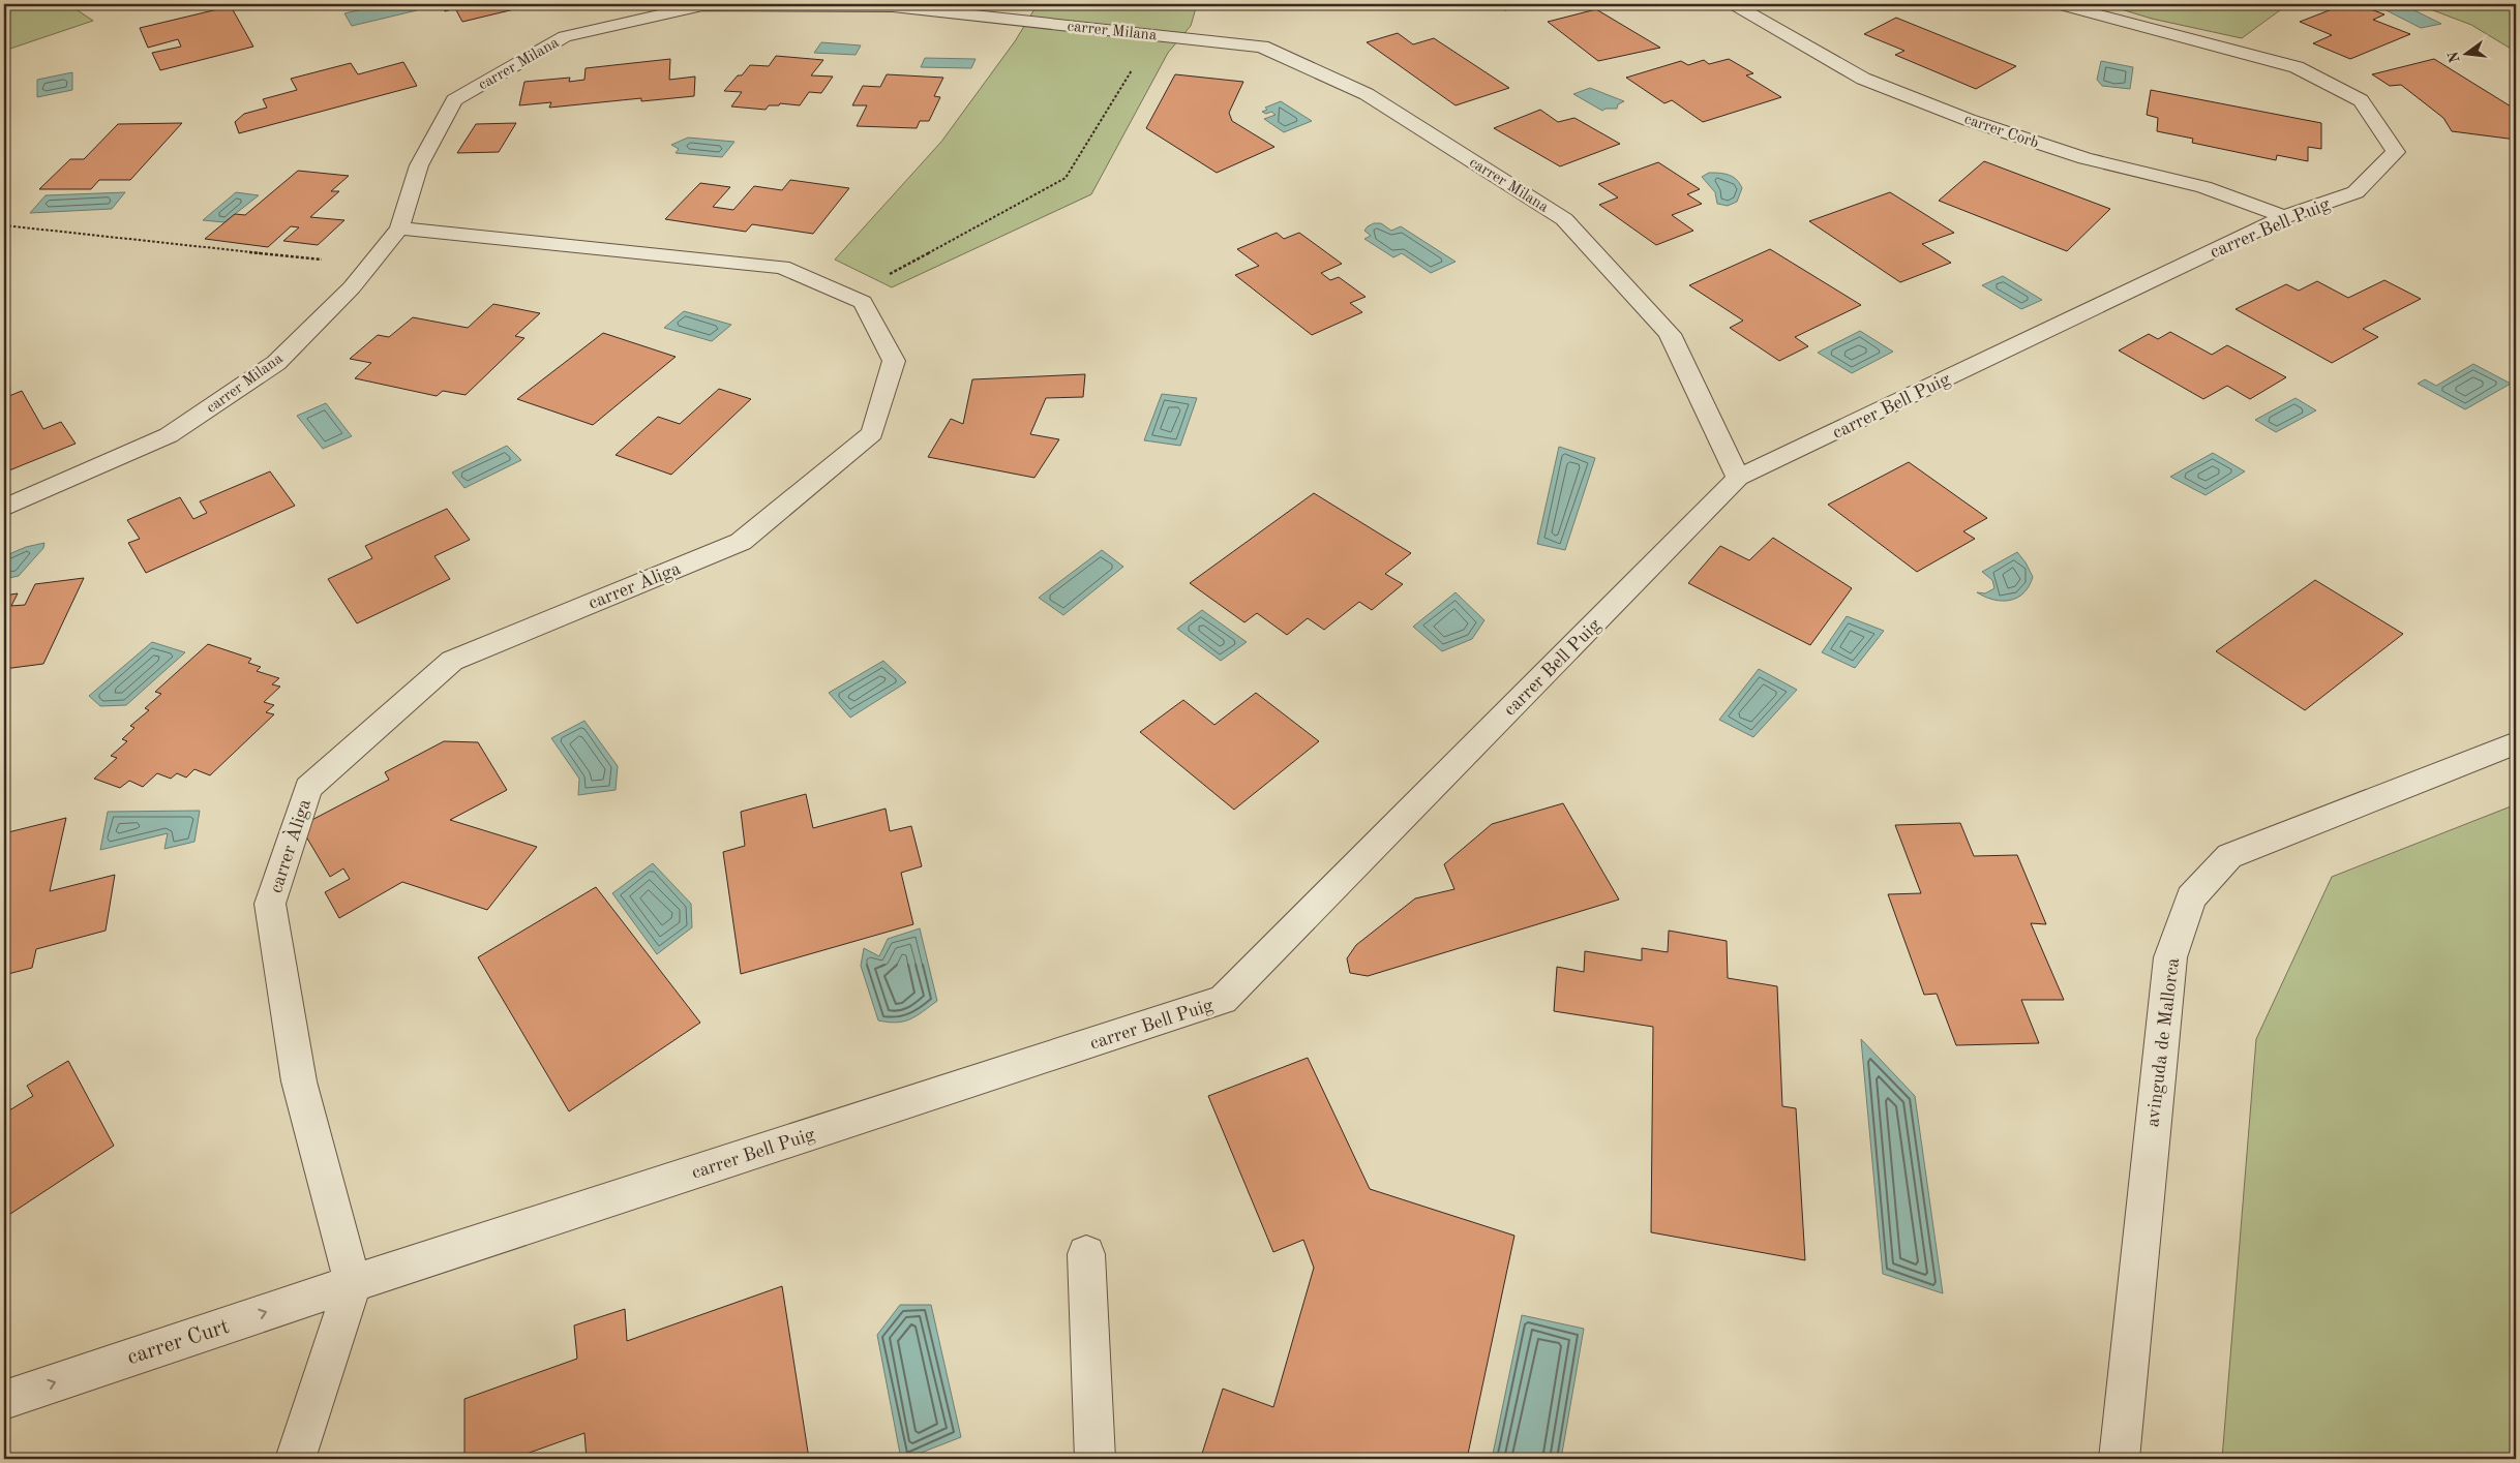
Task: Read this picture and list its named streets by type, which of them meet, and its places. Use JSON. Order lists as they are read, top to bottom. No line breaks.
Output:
{"streets":{"street":["carrer Milana","carrer Corb","carrer Bell Puig","carrer Àliga","avinguda de Mallorca","carrer Curt"]},"crossings":[["carrer Milana","carrer Bell Puig"],["carrer Milana","carrer Àliga"],["carrer Corb","carrer Bell Puig"],["carrer Bell Puig","carrer Àliga"],["carrer Bell Puig","carrer Curt"],["carrer Àliga","carrer Curt"]],"one_way":["carrer Curt"],"north":"left"}
